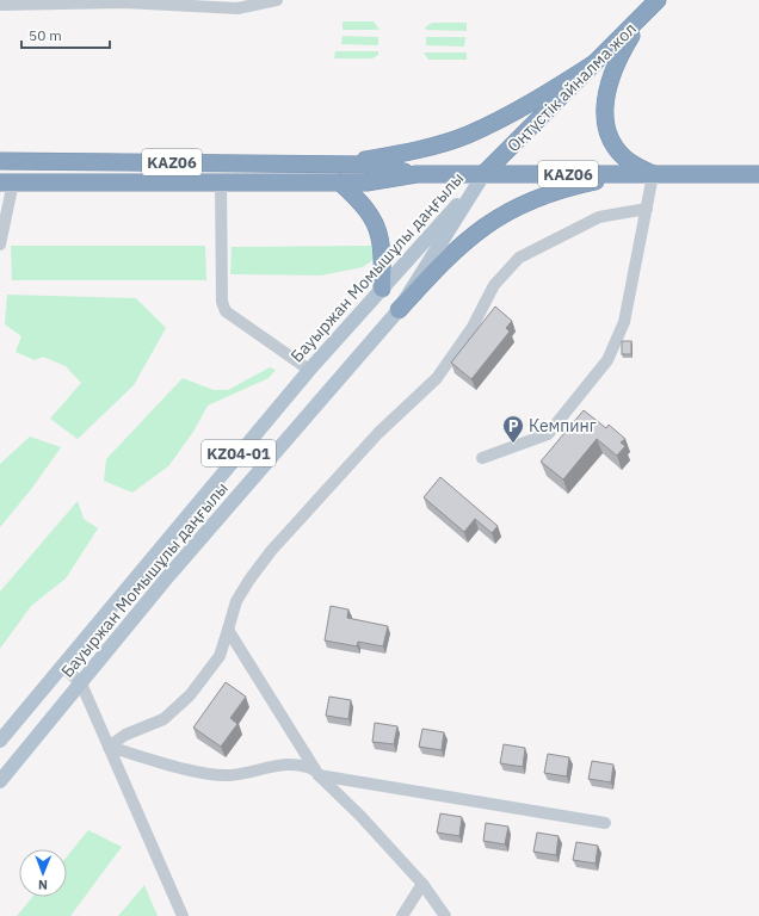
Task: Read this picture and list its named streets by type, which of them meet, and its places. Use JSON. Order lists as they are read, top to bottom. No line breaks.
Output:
{"streets":{"highway":["Оңтүстік айналма жол","KАZ06","KZ04-01"],"main road":["Бауыржан Момышұлы даңғылы"]},"crossings":[["Оңтүстік айналма жол","KАZ06"],["Оңтүстік айналма жол","Бауыржан Момышұлы даңғылы"],["KАZ06","Бауыржан Момышұлы даңғылы"],["KАZ06","KZ04-01"],["Бауыржан Момышұлы даңғылы","KZ04-01"]],"places":{"parking":["Кемпинг"]},"scale_bar":"50 m","north":"bottom"}
